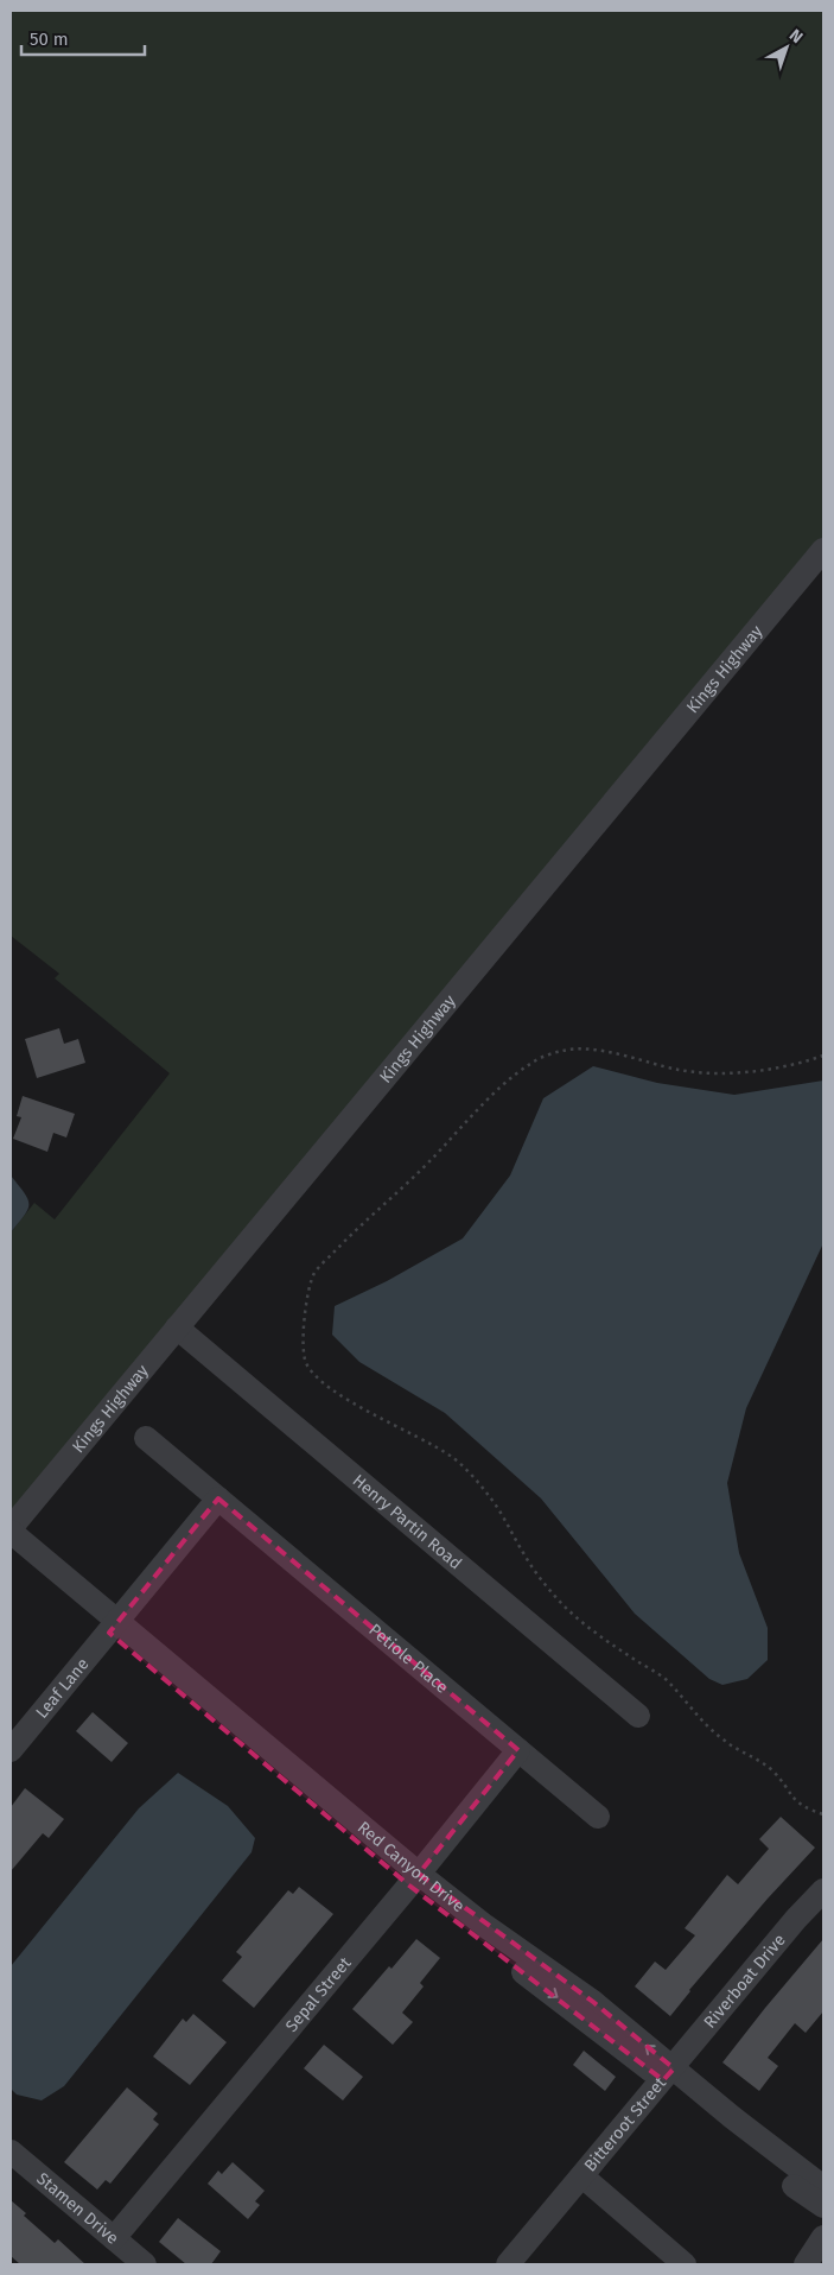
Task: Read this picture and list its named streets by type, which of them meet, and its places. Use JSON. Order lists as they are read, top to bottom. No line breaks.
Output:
{"streets":{"street":["Kings Highway","Henry Partin Road","Petiole Place","Leaf Lane","Red Canyon Drive","Riverboat Drive","Sepal Street","Bitteroot Street","Stamen Drive"]},"crossings":[["Kings Highway","Henry Partin Road"],["Kings Highway","Red Canyon Drive"],["Petiole Place","Sepal Street"],["Leaf Lane","Red Canyon Drive"],["Red Canyon Drive","Riverboat Drive"],["Red Canyon Drive","Sepal Street"],["Red Canyon Drive","Bitteroot Street"],["Riverboat Drive","Bitteroot Street"],["Sepal Street","Stamen Drive"]],"scale_bar":"50 m","north":"top right"}
